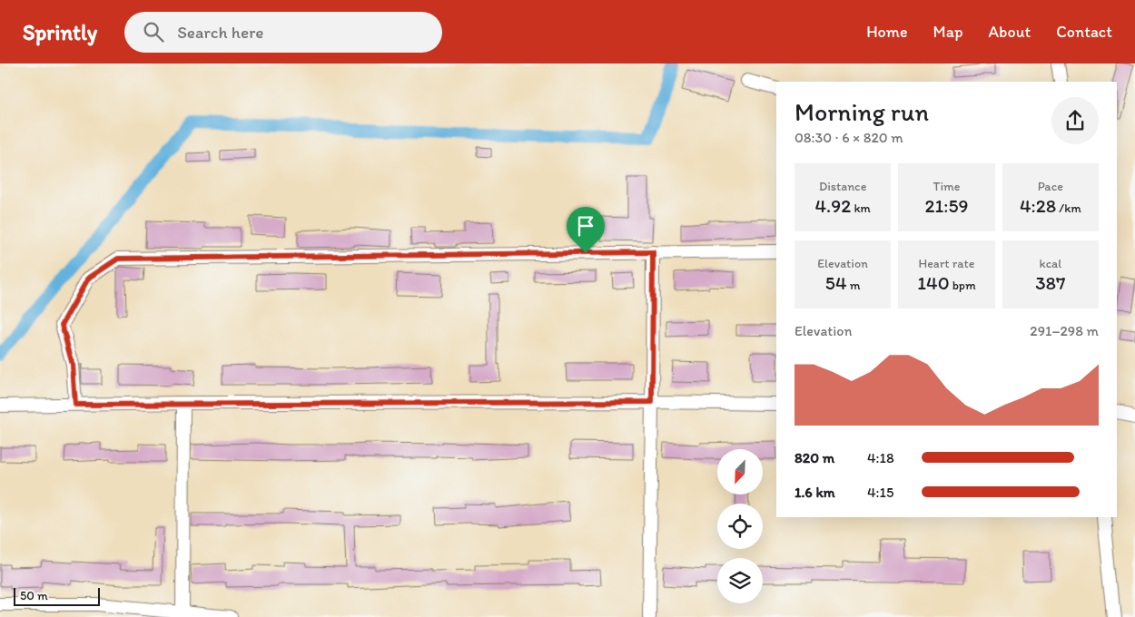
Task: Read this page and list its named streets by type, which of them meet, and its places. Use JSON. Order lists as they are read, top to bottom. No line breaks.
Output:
{"scale_bar":"50 m","north":"bottom left","page":{"header":"Sprintly","search":"Search here","nav":["Home","Map","About","Contact"],"heading":["Morning run","08:30 · 6 × 820 m"],"stats":[["Distance","4.92 km"],["Time","21:59"],["Pace","4:28 /km"],["Elevation","54 m"],["Heart rate","140 bpm"],["kcal","387"]],"chart":["Elevation","291–298 m"],"list":[{"name":"820 m","note":"4:18"},{"name":"1.6 km","note":"4:15"}],"scale":"50 m"}}
